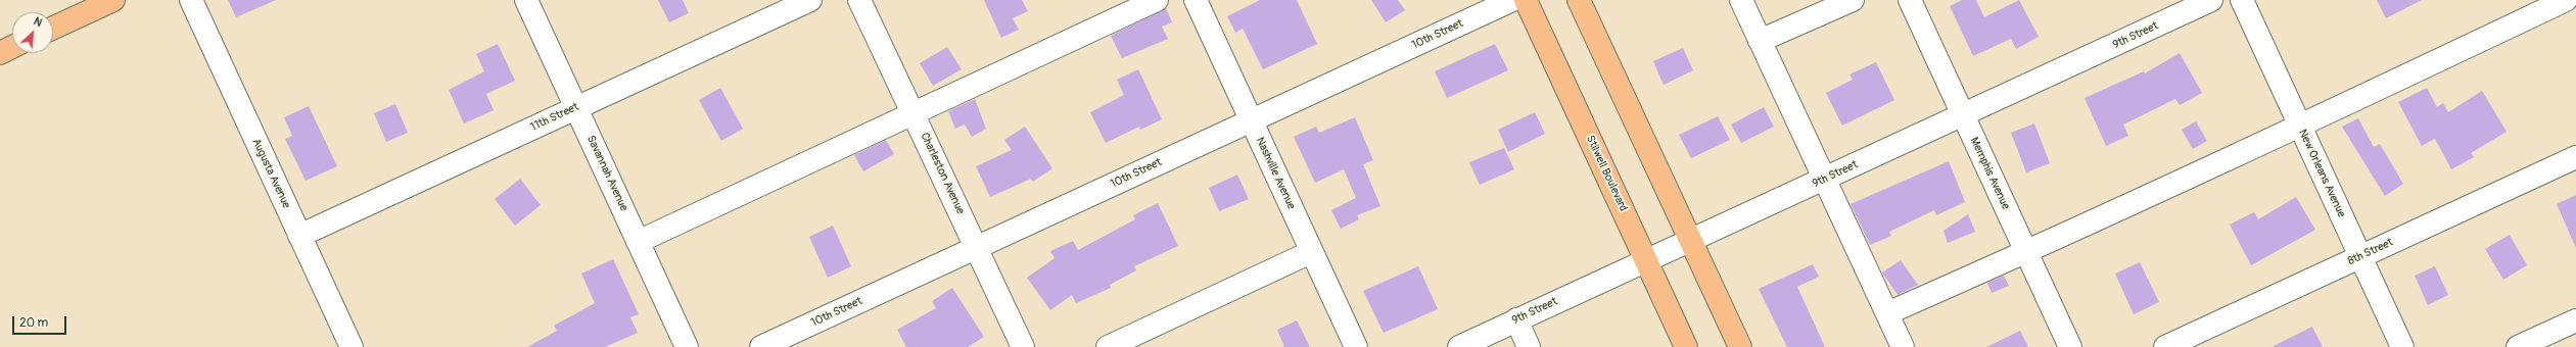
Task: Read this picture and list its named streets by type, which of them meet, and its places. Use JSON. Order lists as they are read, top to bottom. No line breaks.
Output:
{"streets":{"main road":["Stilwell Boulevard"],"street":["10th Street","9th Street","11th Street","Augusta Avenue","Savannah Avenue","Charleston Avenue","Nashville Avenue","Memphis Avenue","New Orleans Avenue","8th Street"]},"crossings":[["10th Street","Charleston Avenue"],["10th Street","Nashville Avenue"],["9th Street","Stilwell Boulevard"],["9th Street","Memphis Avenue"],["11th Street","Augusta Avenue"],["11th Street","Savannah Avenue"],["New Orleans Avenue","8th Street"]],"scale_bar":"20 m","north":"top right"}
